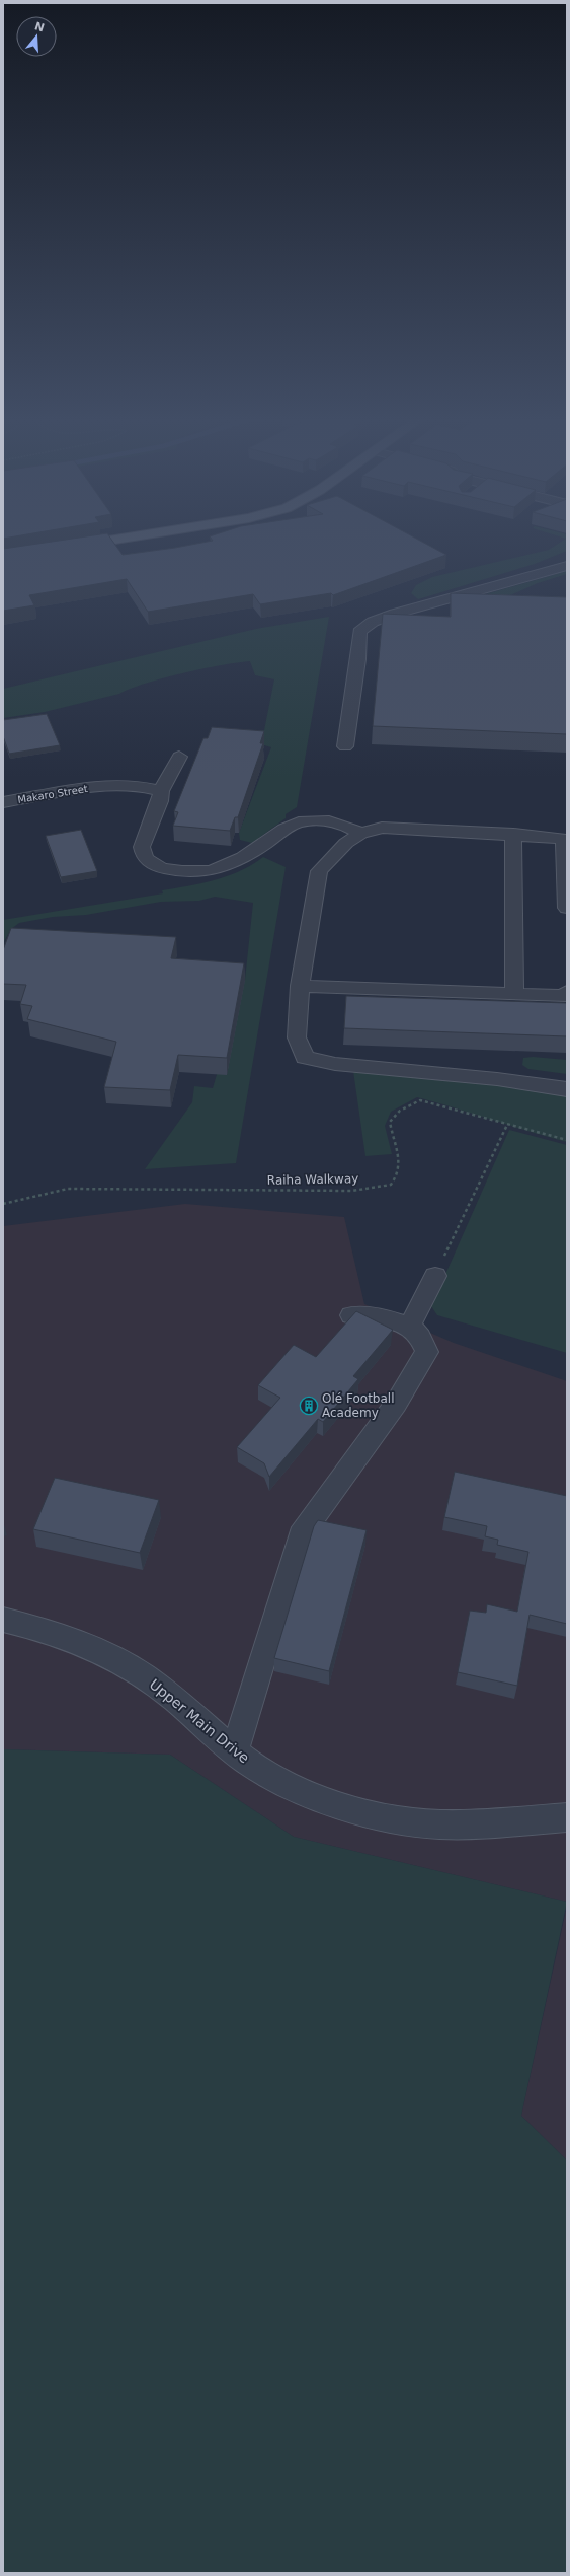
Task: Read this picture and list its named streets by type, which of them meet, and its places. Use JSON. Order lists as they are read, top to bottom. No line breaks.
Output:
{"streets":{"street":["Makaro Street","Upper Main Drive"],"path":["Raiha Walkway"]},"places":{"building":["Olé Football Academy"]},"north":"top"}
